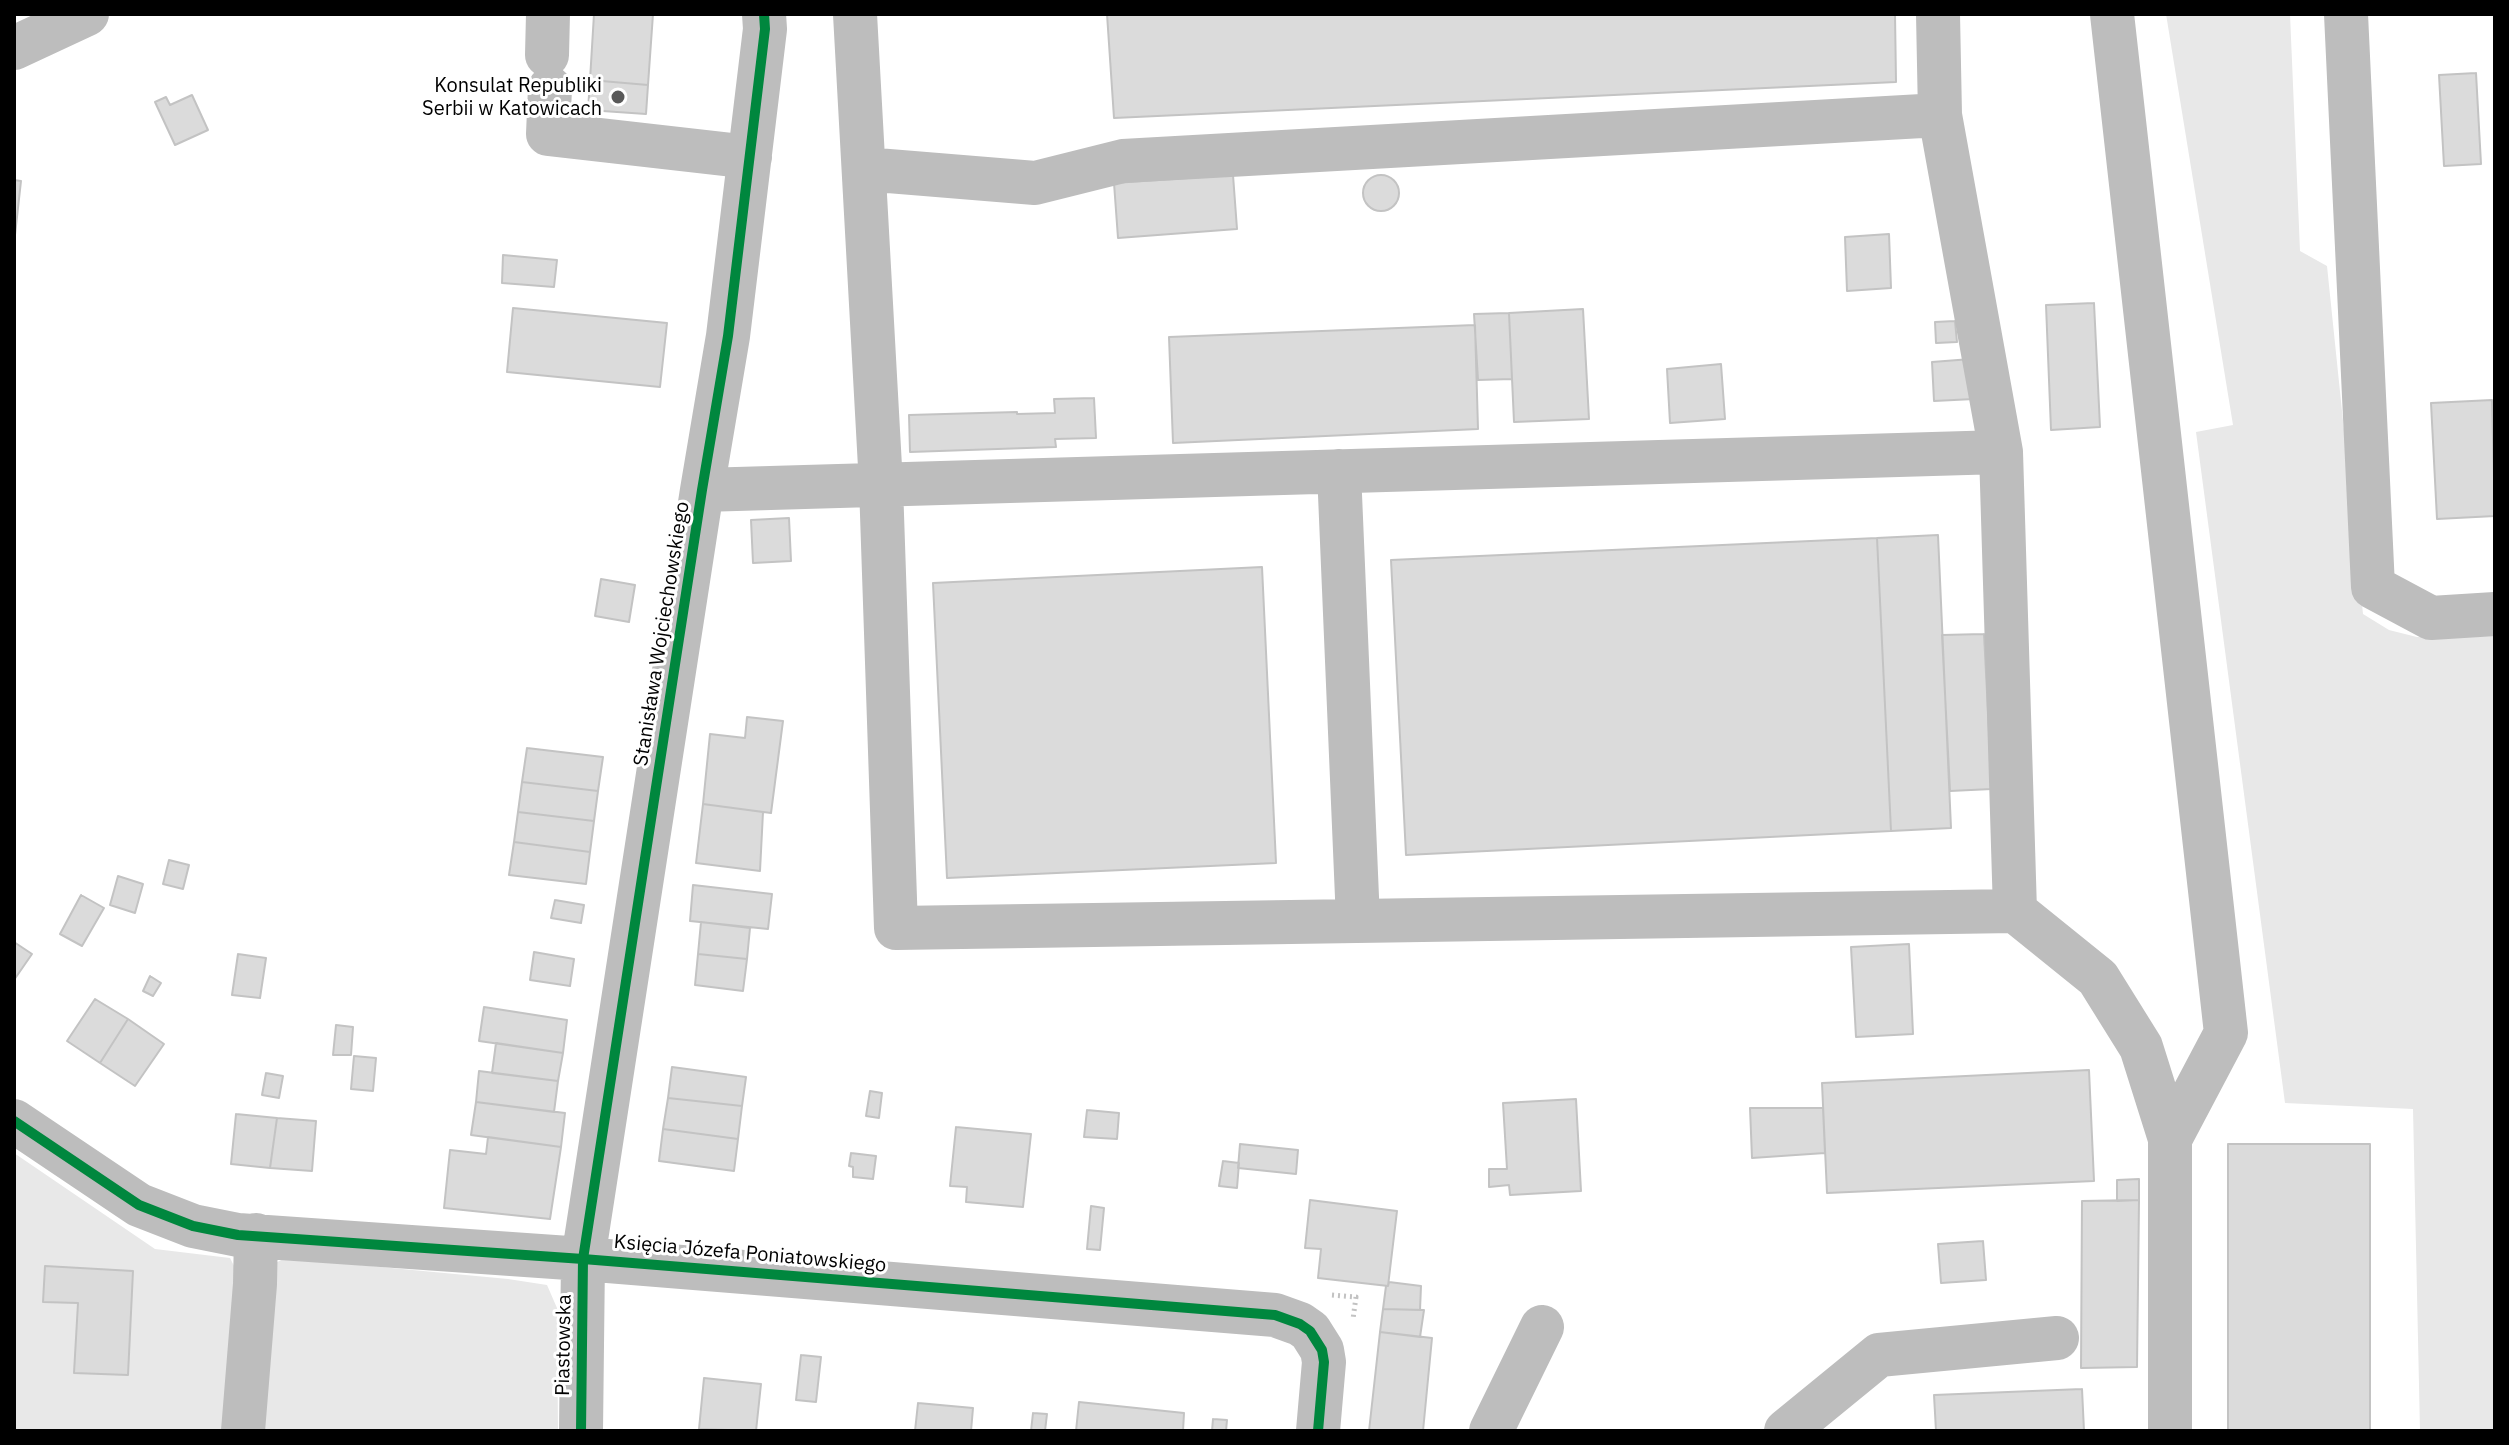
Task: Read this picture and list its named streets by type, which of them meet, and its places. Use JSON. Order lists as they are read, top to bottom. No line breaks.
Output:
{"streets":{"street":["Stanisława Wojciechowskiego","Księcia Józefa Poniatowskiego","Piastowska"]},"crossings":[["Stanisława Wojciechowskiego","Księcia Józefa Poniatowskiego"],["Stanisława Wojciechowskiego","Piastowska"],["Księcia Józefa Poniatowskiego","Piastowska"]],"places":["Konsulat Republiki Serbii w Katowicach"]}
